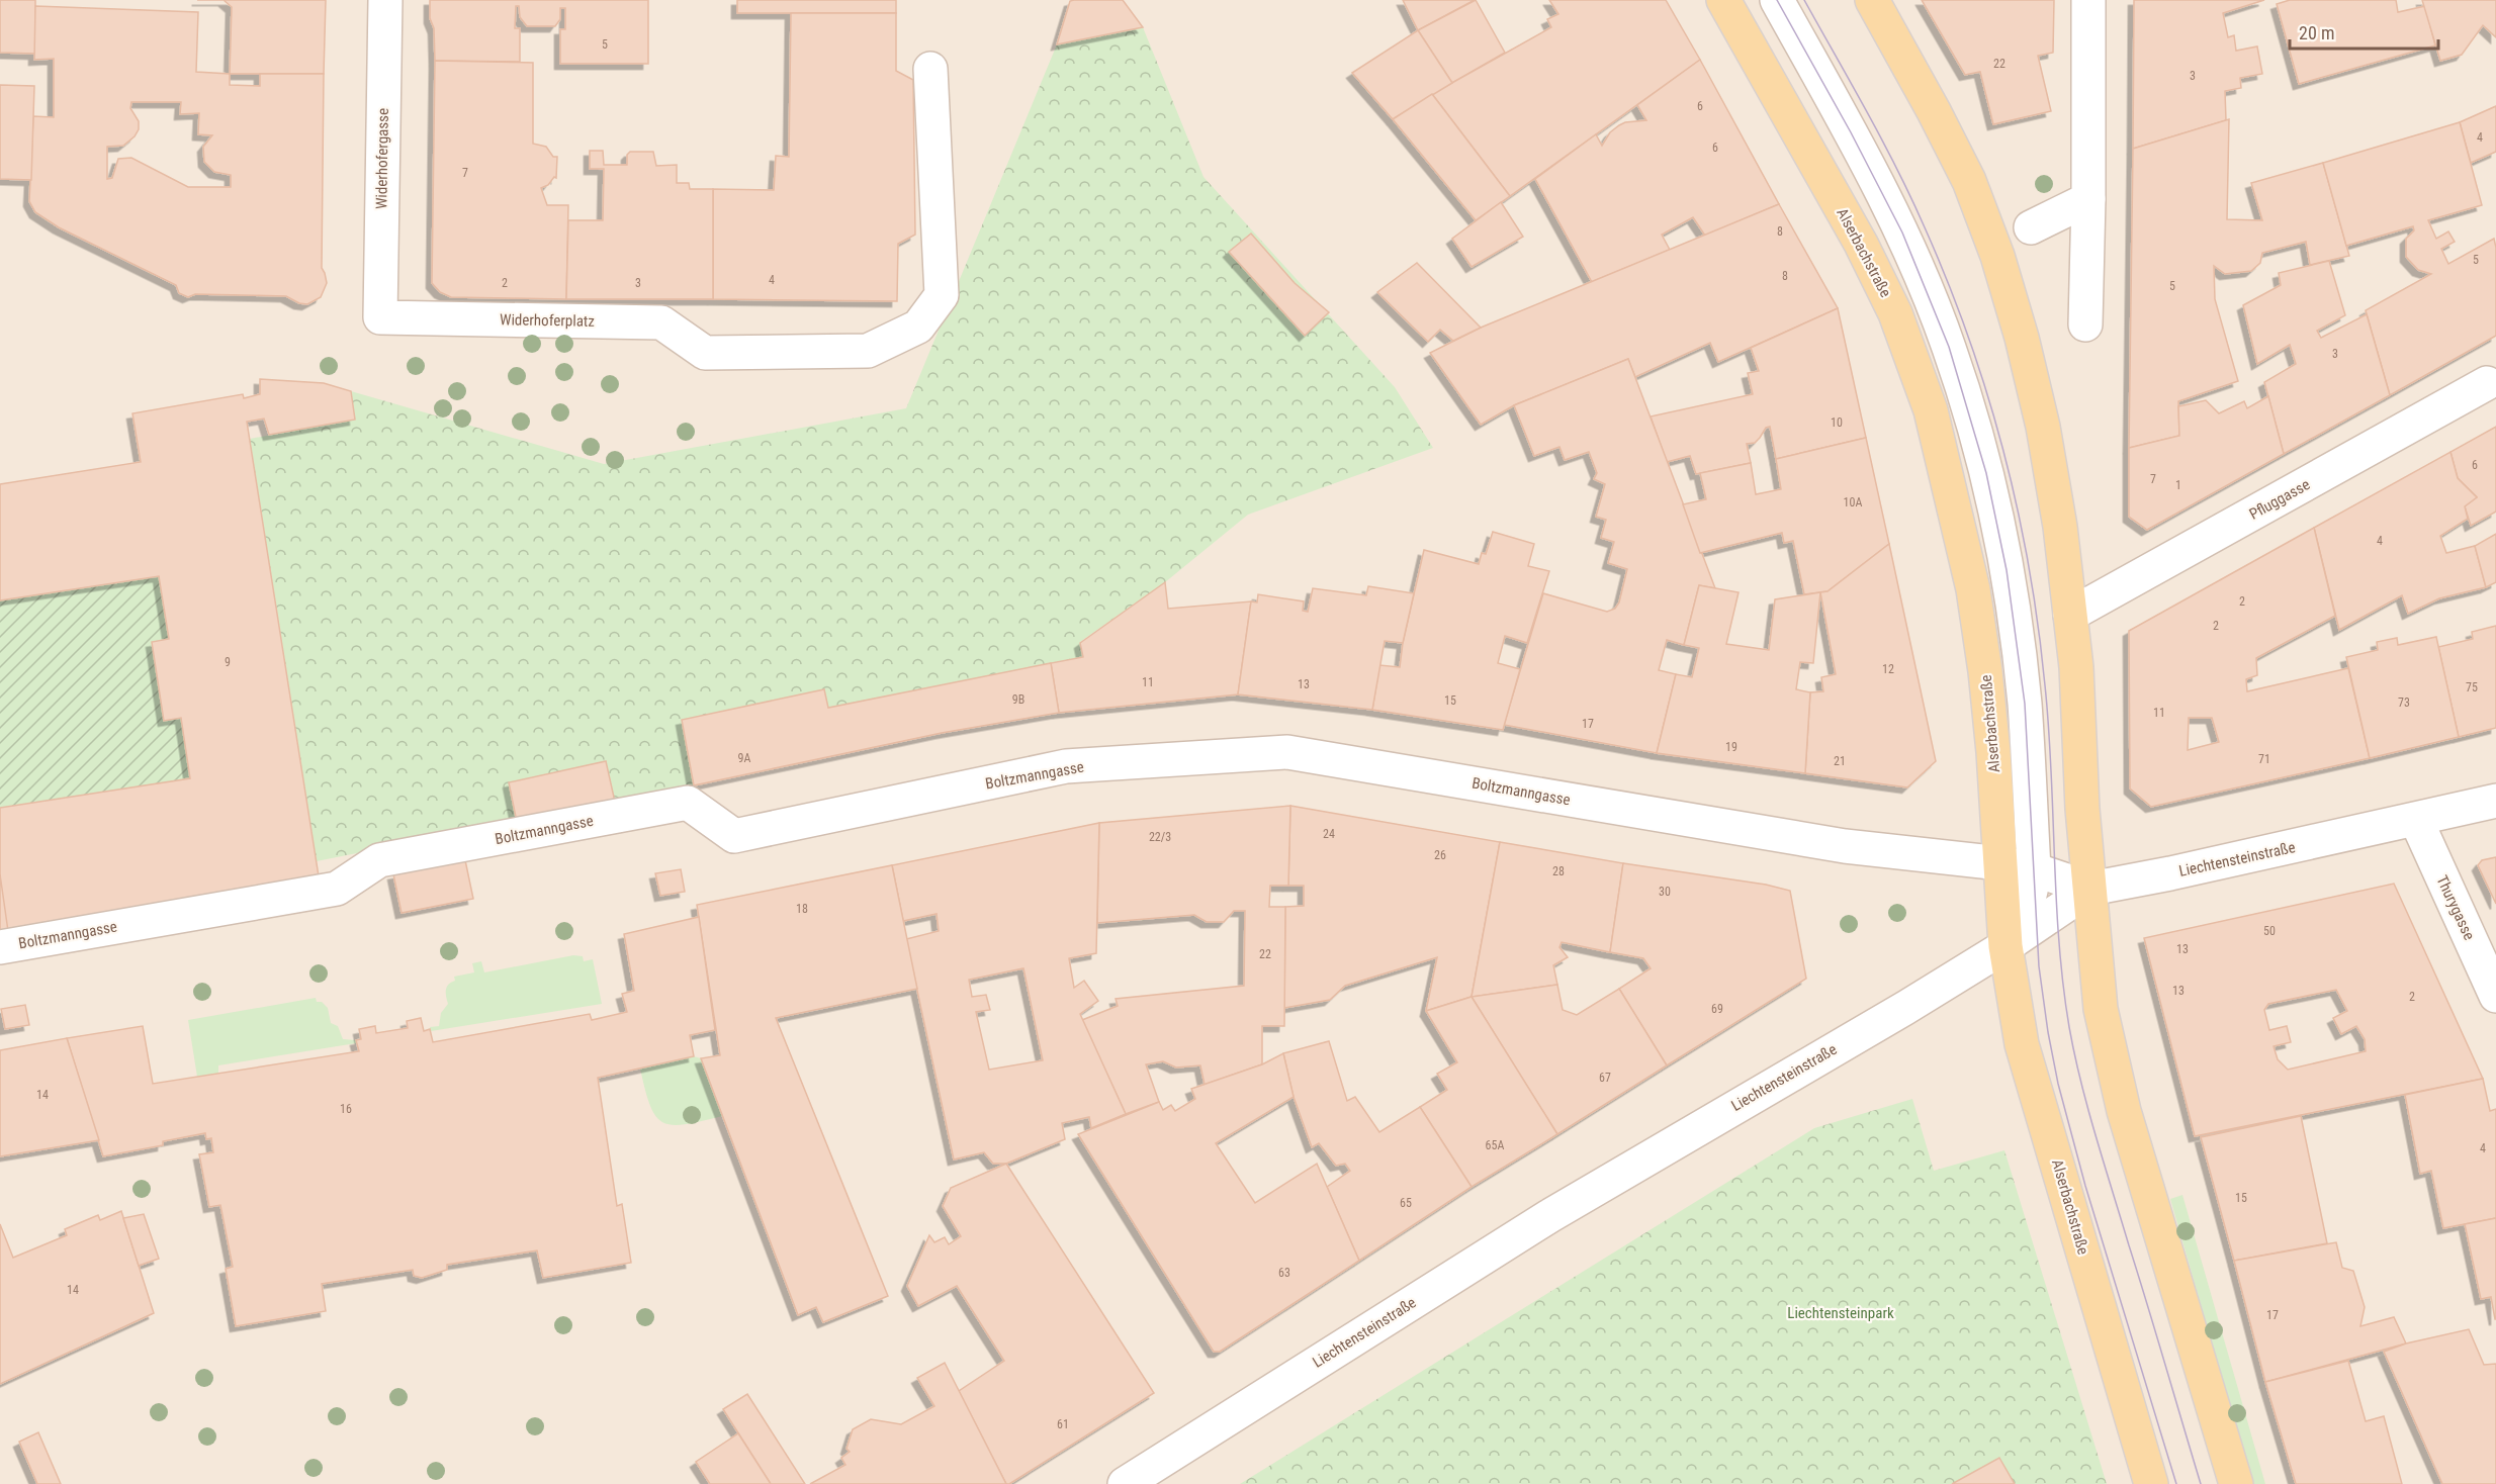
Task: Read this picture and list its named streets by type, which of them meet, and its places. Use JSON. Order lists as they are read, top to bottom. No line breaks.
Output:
{"streets":{"main road":["Alserbachstraße"],"street":["Widerhofergasse","Widerhoferplatz","Pfluggasse","Boltzmanngasse","Liechtensteinstraße","Thurygasse"]},"crossings":[["Widerhofergasse","Widerhoferplatz"],["Alserbachstraße","Boltzmanngasse"],["Alserbachstraße","Liechtensteinstraße"],["Boltzmanngasse","Liechtensteinstraße"],["Liechtensteinstraße","Thurygasse"]],"parks":["Liechtensteinpark"],"house_numbers":["5","22","3","6","4","6","7","8","5","8","4","2","3","5","3","10","6","7","1","10A","4","2","2","9","12","11","13","75","9B","15","73","11","17","19","9A","71","21","24","22/3","26","28","30","18","50","13","22","13","2","69","67","14","16","65A","4","15","65","63","14","17","61"],"scale_bar":"20 m"}
